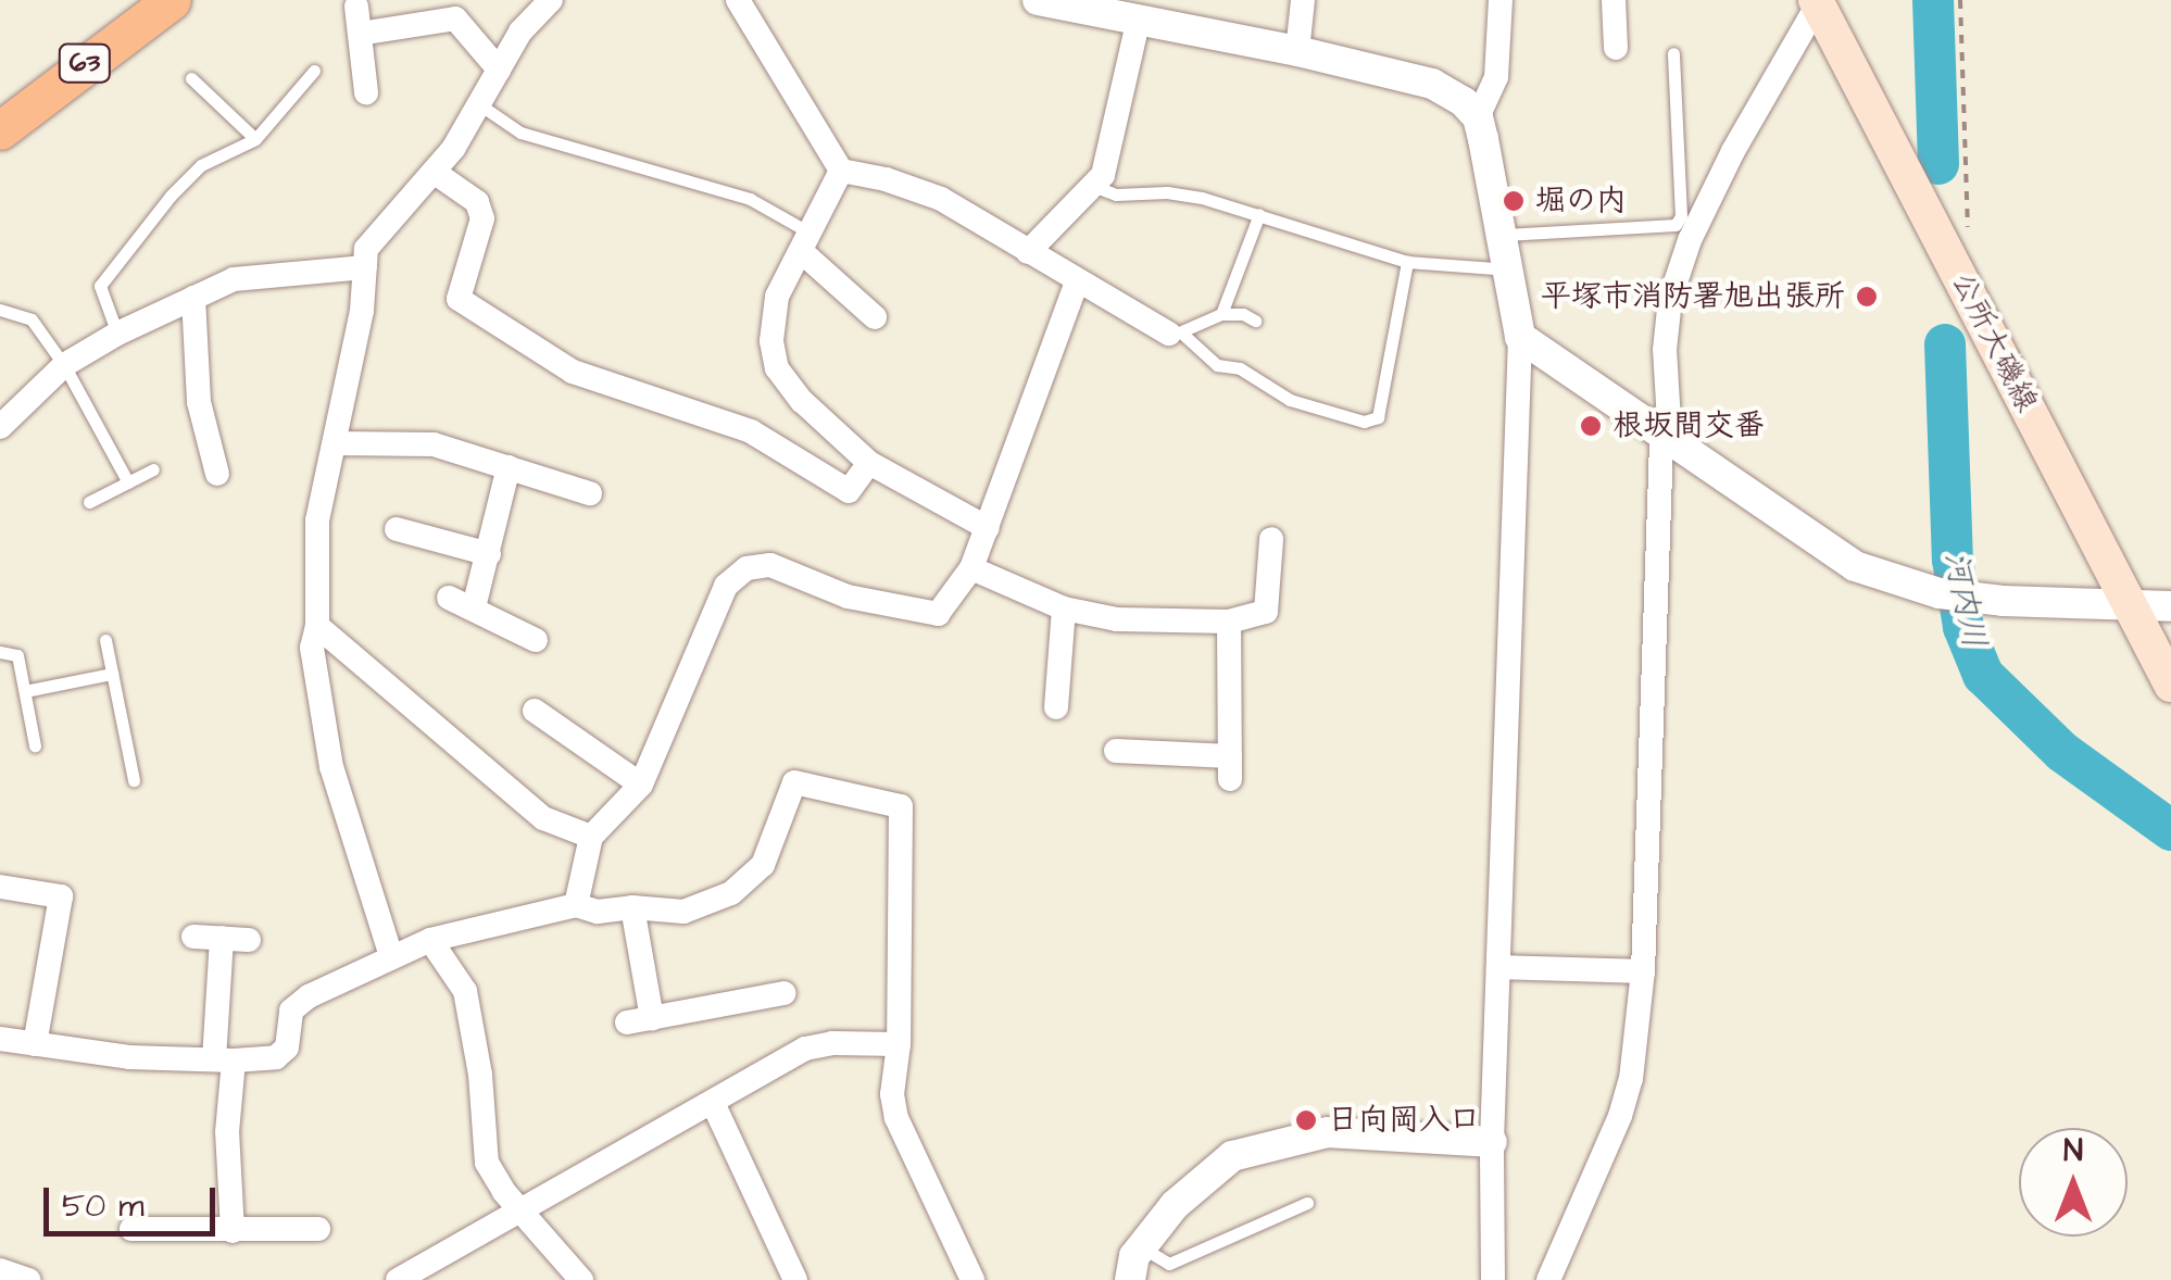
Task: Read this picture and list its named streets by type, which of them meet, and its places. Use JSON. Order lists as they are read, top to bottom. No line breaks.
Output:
{"streets":{"main road":["63","公所大磯線"]},"water":["河内川"],"places":["堀の内","平塚市消防署旭出張所","根坂間交番","日向岡入口"],"scale_bar":"50 m","north":"top"}
